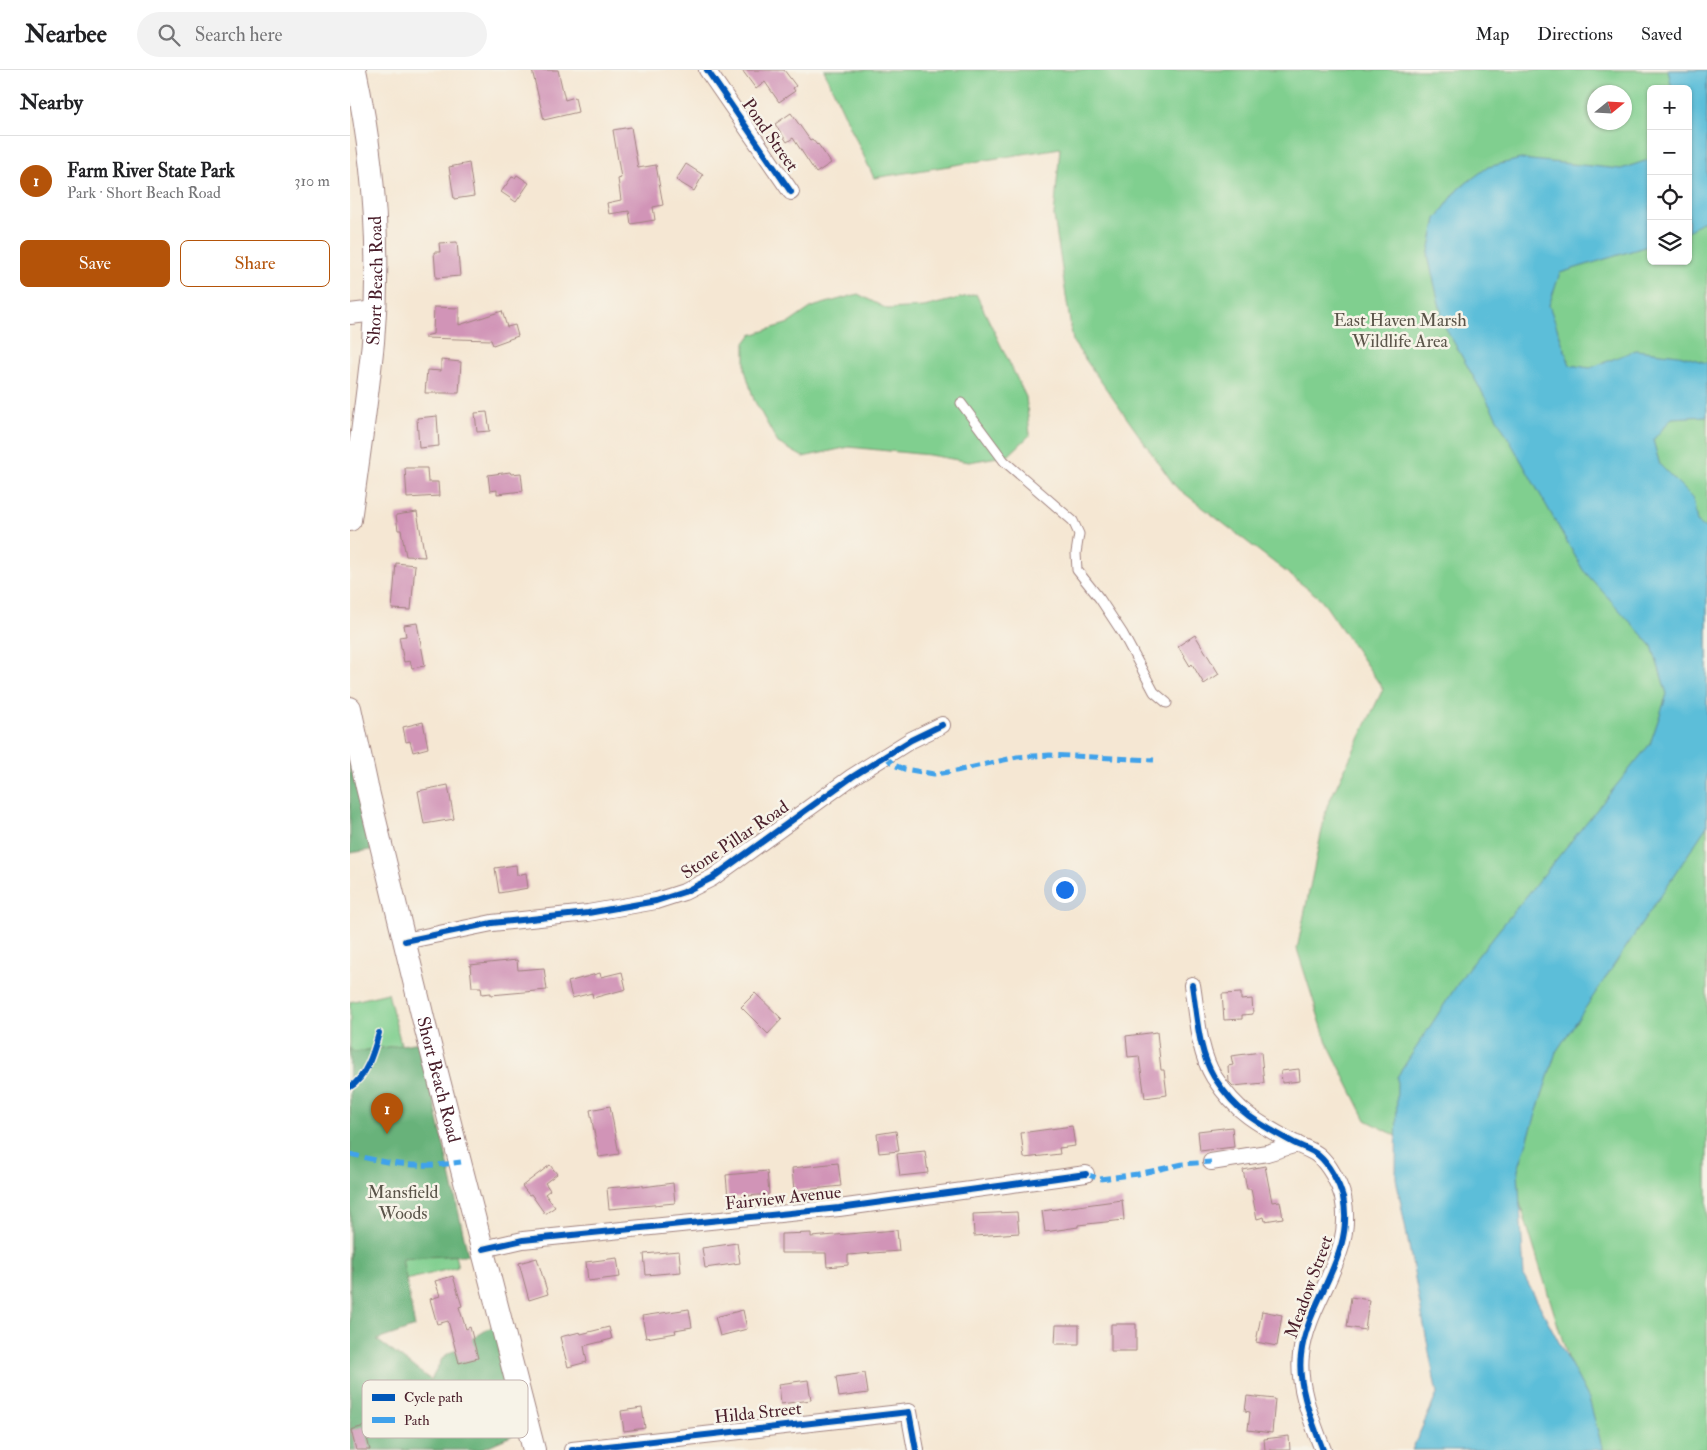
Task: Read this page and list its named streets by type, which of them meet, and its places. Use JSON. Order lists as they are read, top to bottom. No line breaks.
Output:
{"streets":{"main road":["Short Beach Road"],"street":["Pond Street","Stone Pillar Road","Fairview Avenue","Meadow Street","Hilda Street"]},"crossings":[["Short Beach Road","Stone Pillar Road"],["Short Beach Road","Fairview Avenue"]],"parks":["East Haven Marsh Wildlife Area","Mansfield Woods"],"legend":["Cycle path","Path"],"north":"right","page":{"header":"Nearbee","search":"Search here","nav":["Map","Directions","Saved"],"heading":"Nearby","map_buttons":["+","−"],"list":[{"mark":"1","name":"Farm River State Park","note":"Park · Short Beach Road","value":"310 m"}],"buttons":["Save","Share"],"pins":"1"}}
